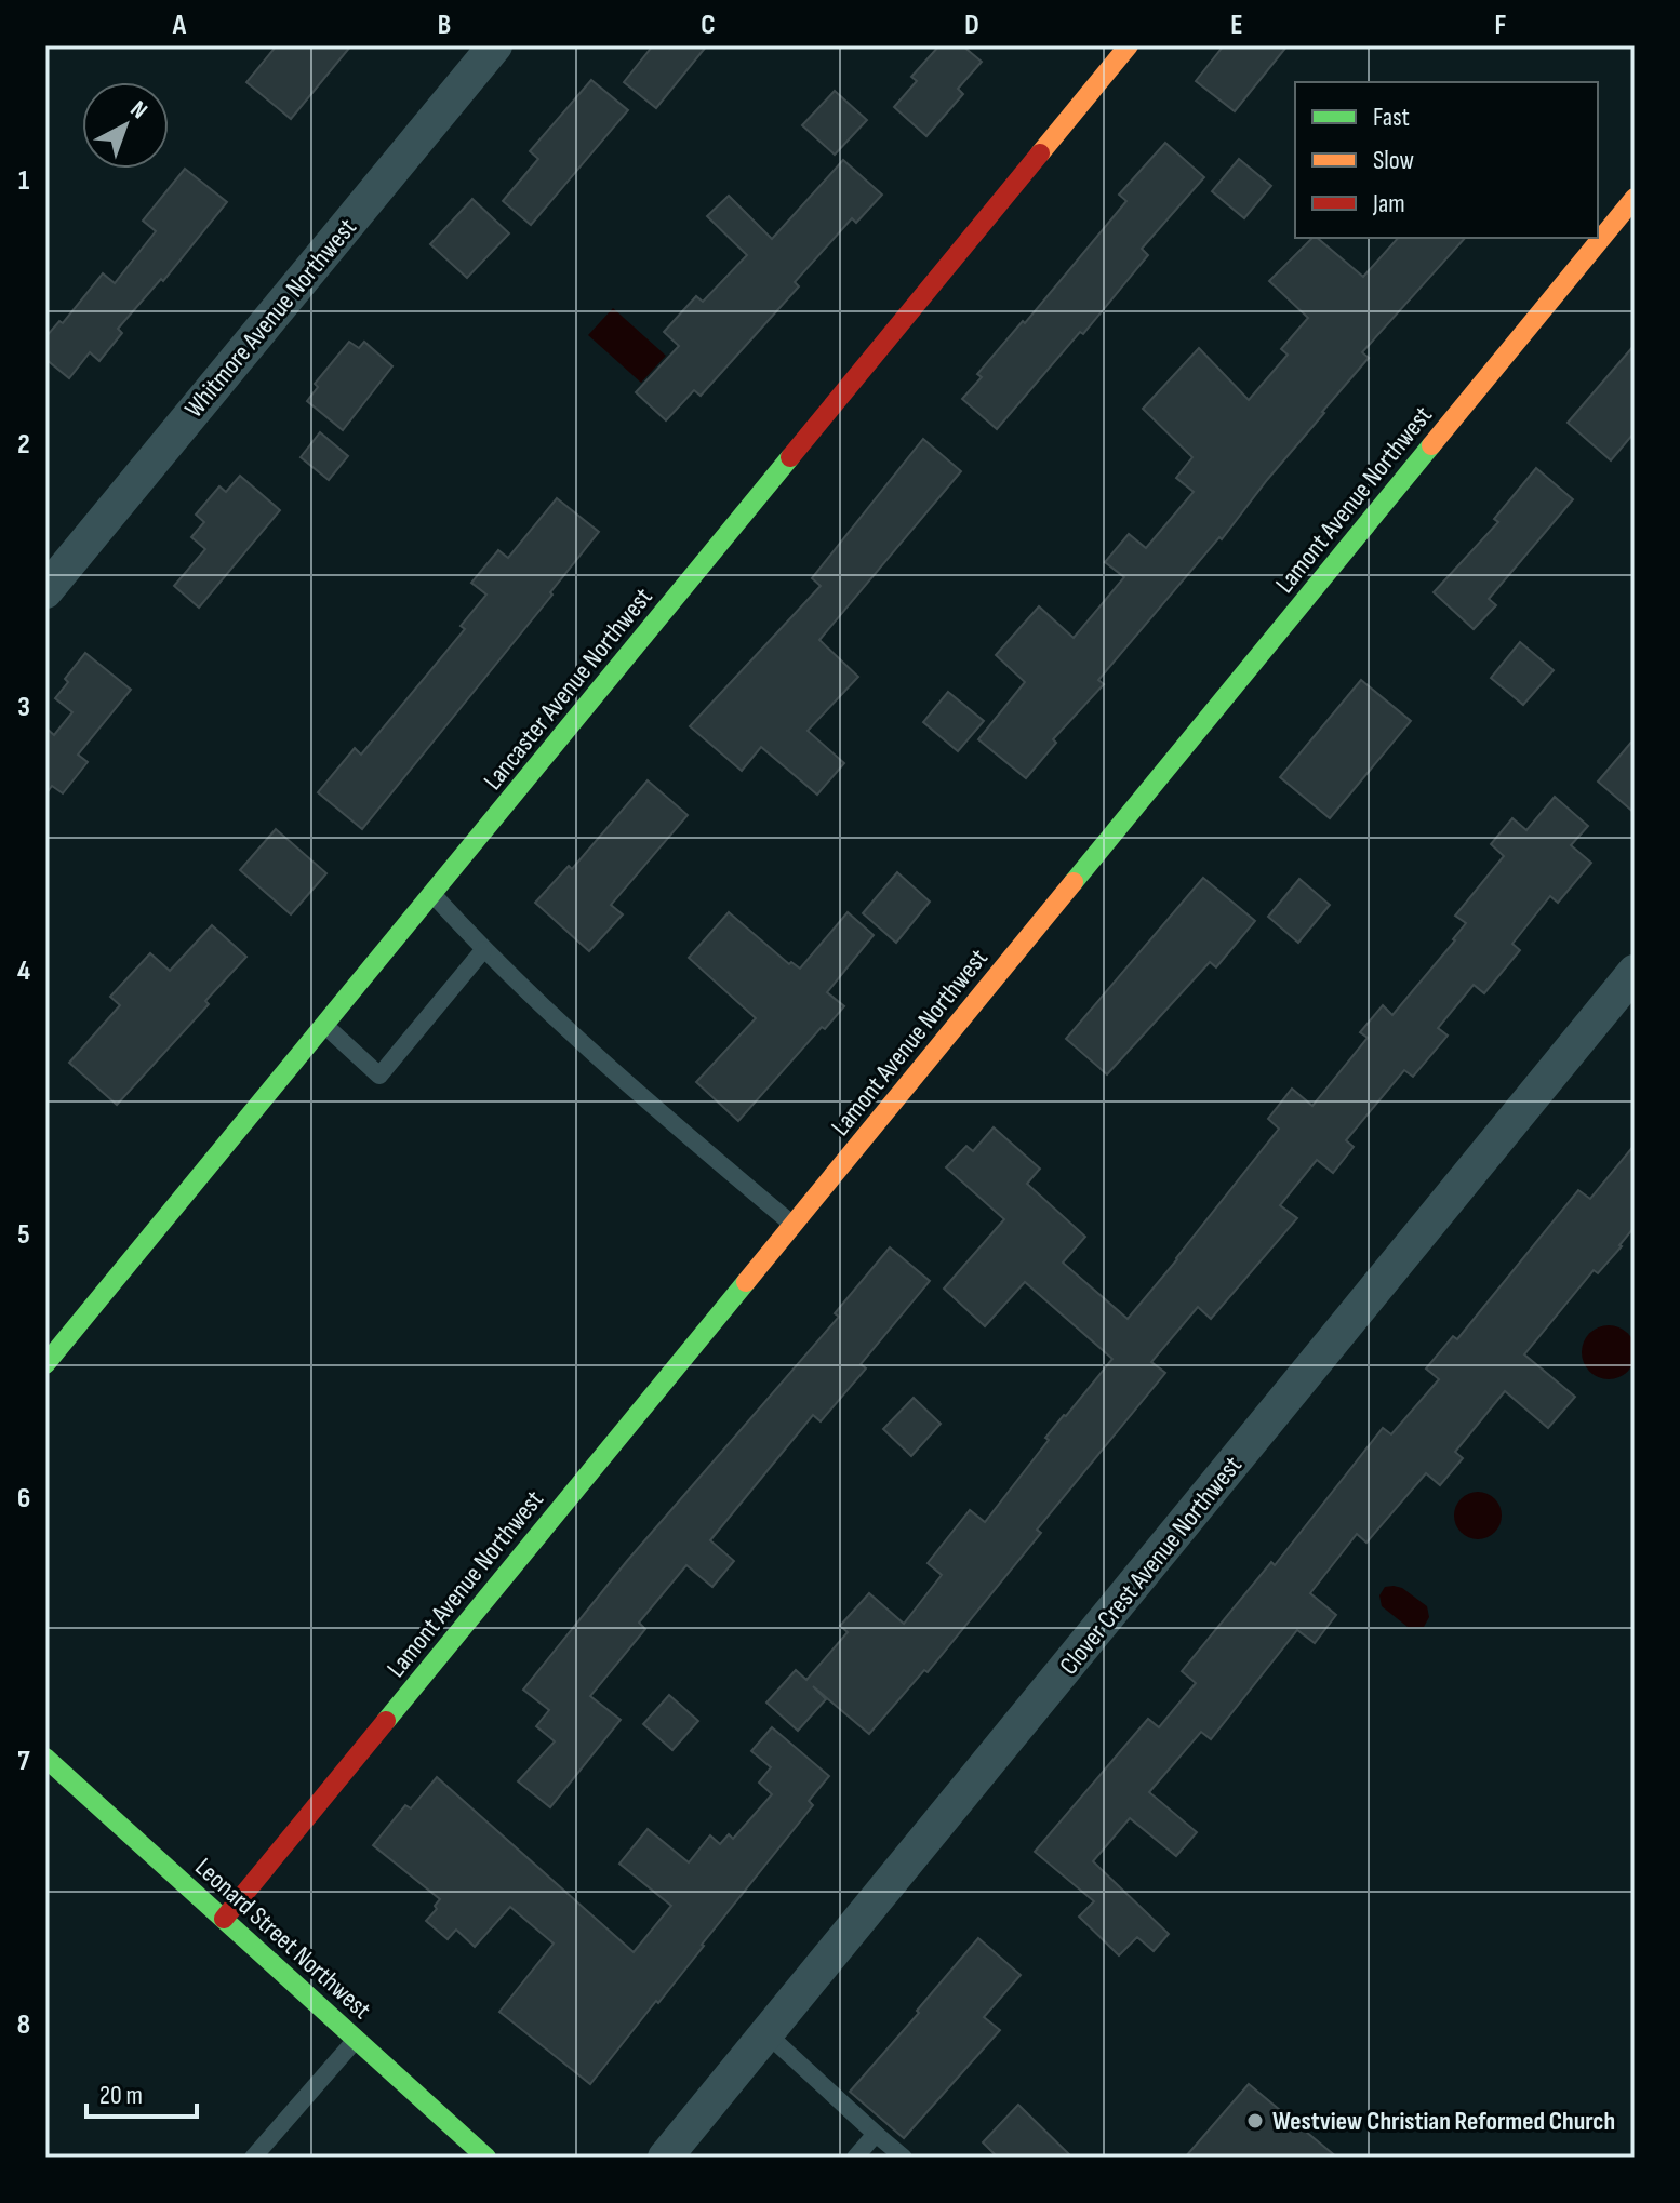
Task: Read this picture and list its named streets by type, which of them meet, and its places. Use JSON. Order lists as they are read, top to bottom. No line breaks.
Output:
{"streets":{"street":["Whitmore Avenue Northwest","Lamont Avenue Northwest","Lancaster Avenue Northwest","Clover Crest Avenue Northwest","Leonard Street Northwest"]},"crossings":[["Lamont Avenue Northwest","Leonard Street Northwest"]],"places":["Westview Christian Reformed Church"],"legend":["Fast","Slow","Jam"],"scale_bar":"20 m","north":"top right","grid":{"columns":["A","B","C","D","E","F"],"rows":["1","2","3","4","5","6","7","8"]}}
